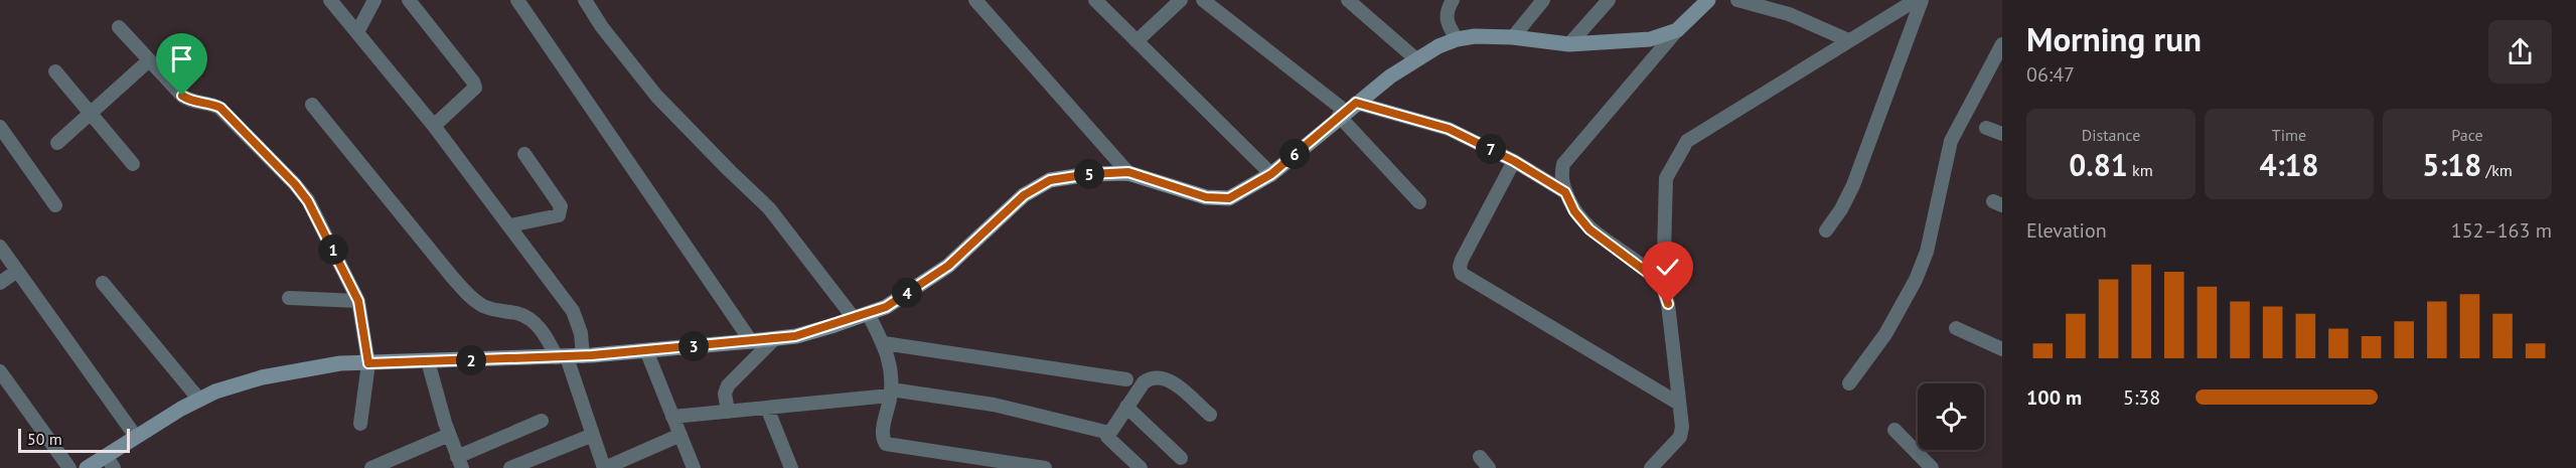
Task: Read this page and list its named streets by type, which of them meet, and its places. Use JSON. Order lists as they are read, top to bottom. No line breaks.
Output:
{"scale_bar":"50 m","page":{"heading":["Morning run","06:47"],"stats":[["Distance","0.81 km"],["Time","4:18"],["Pace","5:18 /km"]],"pins":["7","6","5","1","4","3","2"],"chart":["Elevation","152–163 m"],"list":[{"name":"100 m","note":"5:38"}],"scale":"50 m"}}
